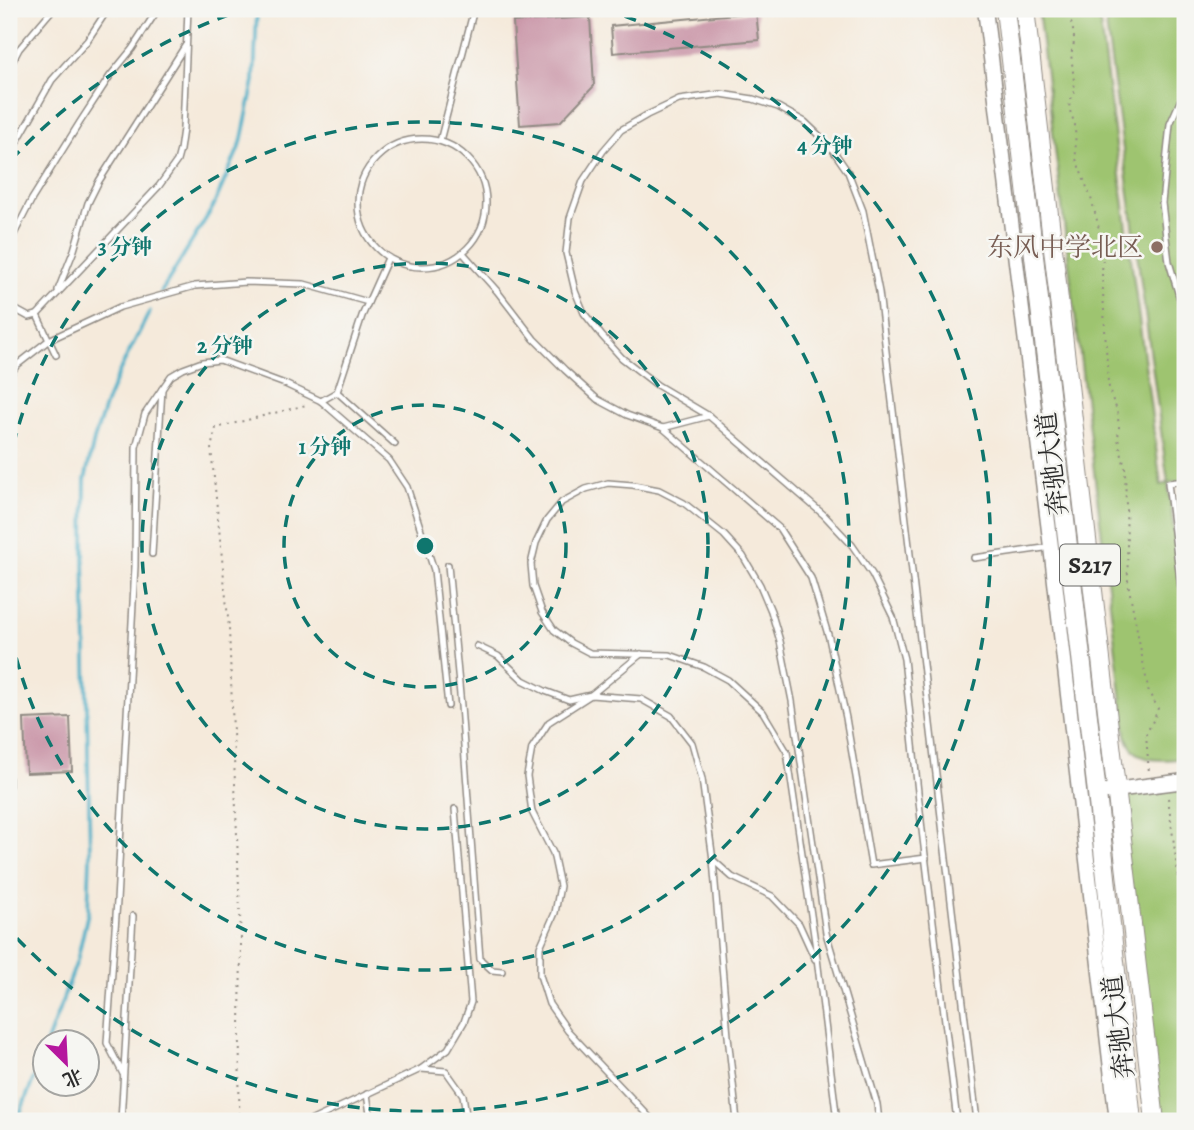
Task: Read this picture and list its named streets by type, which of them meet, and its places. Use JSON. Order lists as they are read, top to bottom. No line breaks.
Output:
{"streets":{"main road":["奔驰大道","S217"]},"places":["东风中学北区"],"north":"bottom right","rings":["4 分钟","3 分钟","2 分钟","1 分钟"]}
